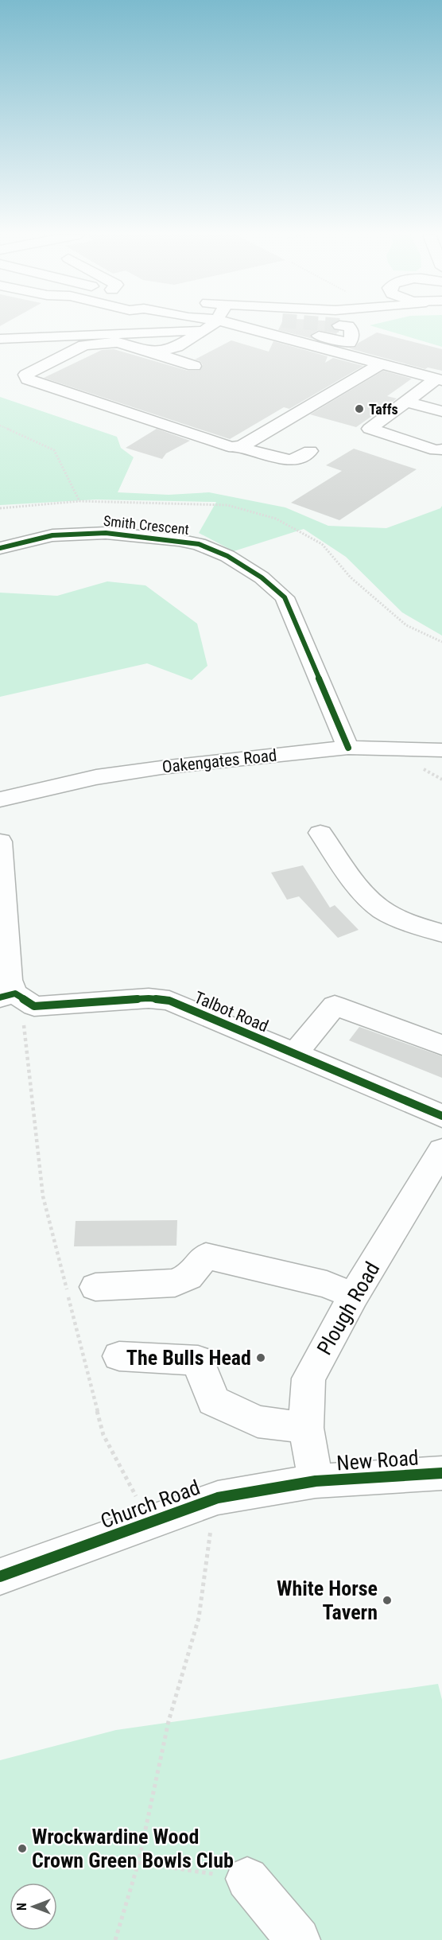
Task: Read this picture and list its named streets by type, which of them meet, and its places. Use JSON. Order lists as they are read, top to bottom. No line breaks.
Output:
{"streets":{"street":["Smith Crescent","Oakengates Road","Talbot Road","Plough Road","New Road","Church Road"]},"crossings":[["Smith Crescent","Oakengates Road"],["Plough Road","New Road"],["Plough Road","Church Road"],["New Road","Church Road"]],"places":["Taffs","The Bulls Head","White Horse Tavern","Wrockwardine Wood Crown Green Bowls Club"],"north":"left"}
